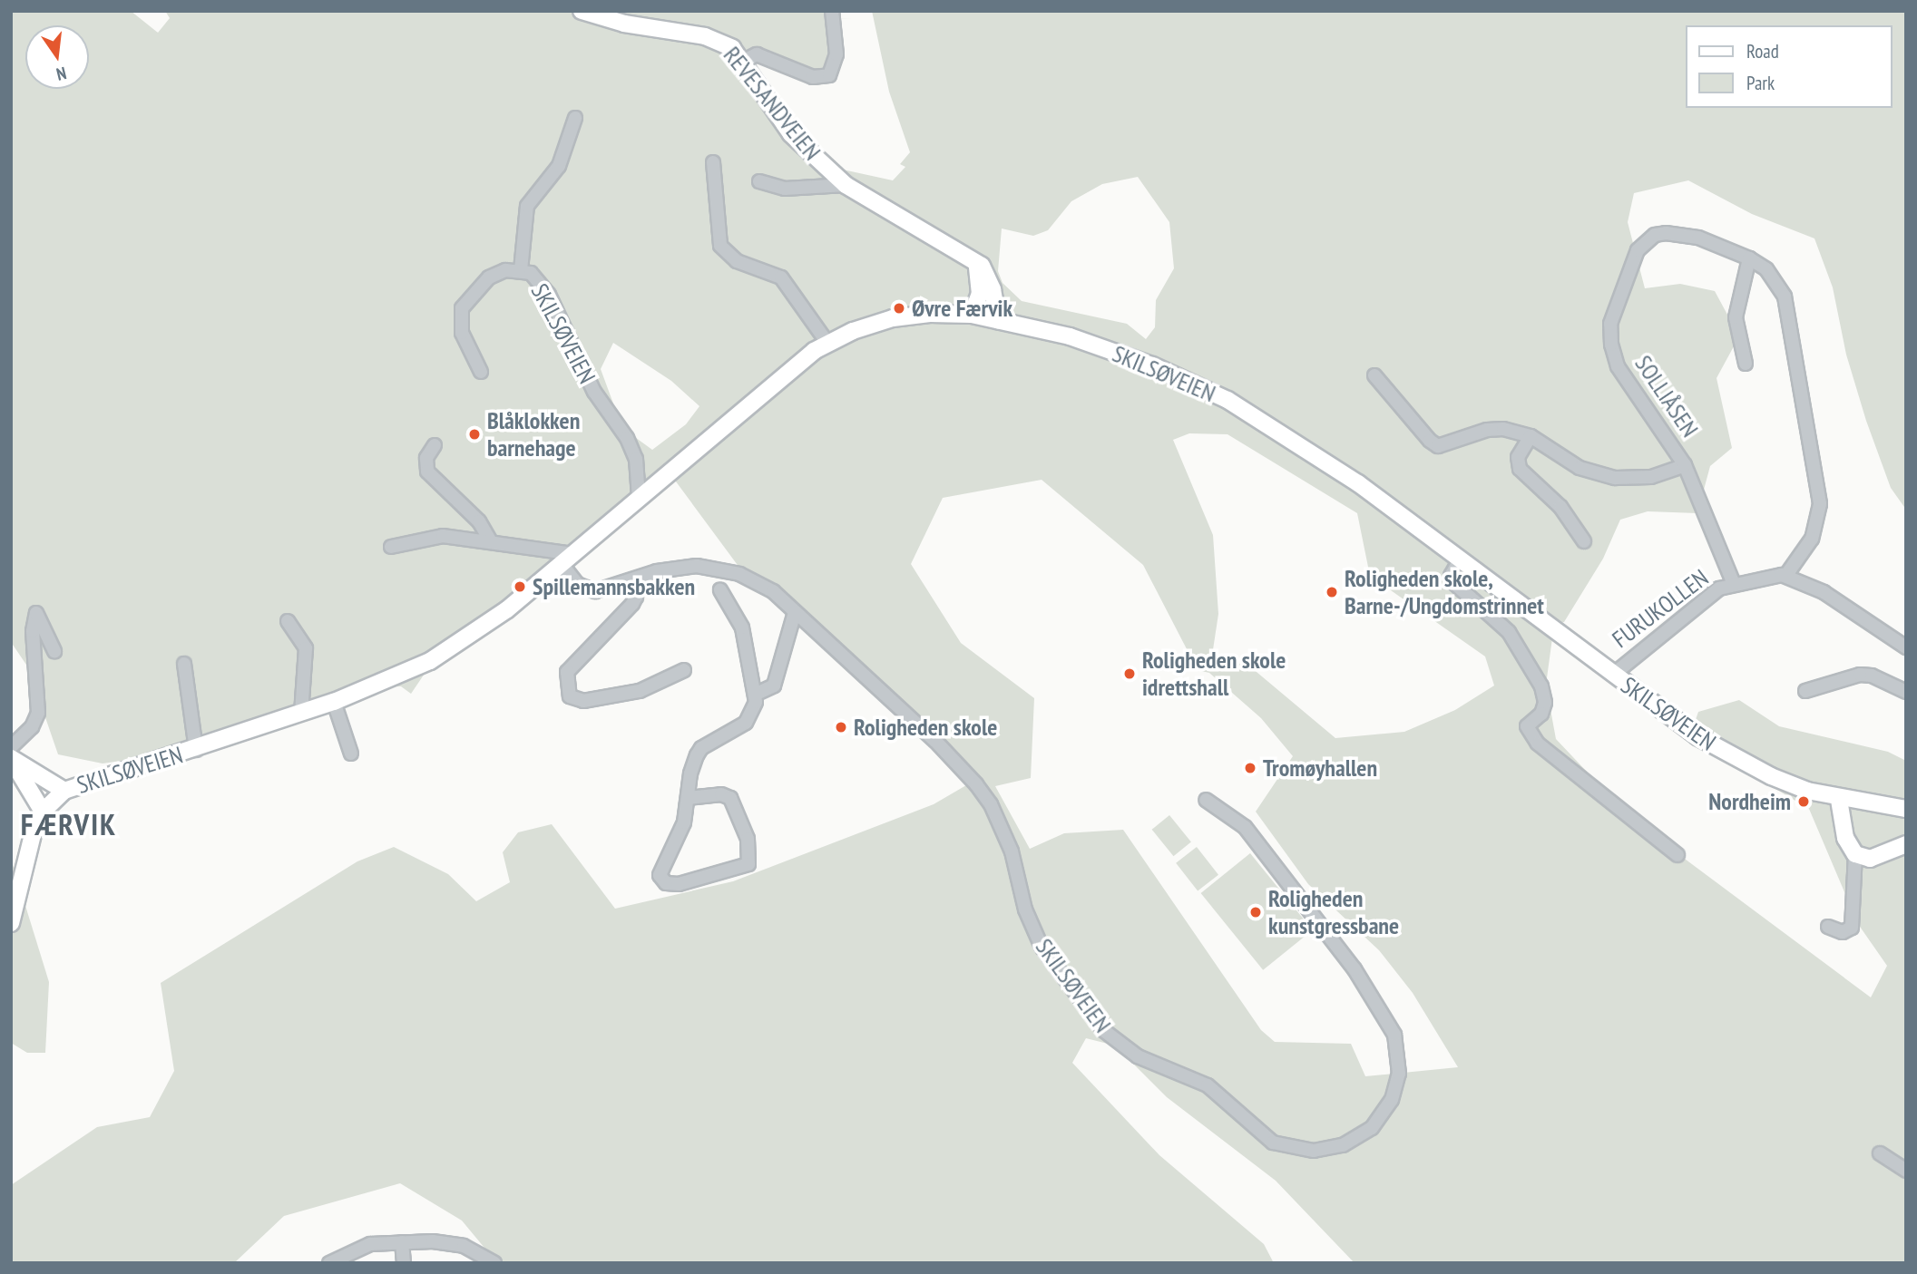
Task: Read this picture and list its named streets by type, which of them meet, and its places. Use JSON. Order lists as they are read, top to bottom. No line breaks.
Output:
{"streets":{"main road":["REVESANDVEIEN","SKILSØVEIEN"],"street":["SOLLIÅSEN","FURUKOLLEN"]},"crossings":[["REVESANDVEIEN","SKILSØVEIEN"],["SKILSØVEIEN","FURUKOLLEN"],["SOLLIÅSEN","FURUKOLLEN"]],"districts":["FÆRVIK"],"places":["Øvre Færvik","Blåklokken barnehage","Spillemannsbakken","Roligheden skole, Barne-/Ungdomstrinnet","Roligheden skole idrettshall","Roligheden skole","Tromøyhallen","Nordheim","Roligheden kunstgressbane"],"legend":["Road","Park"],"north":"bottom"}
